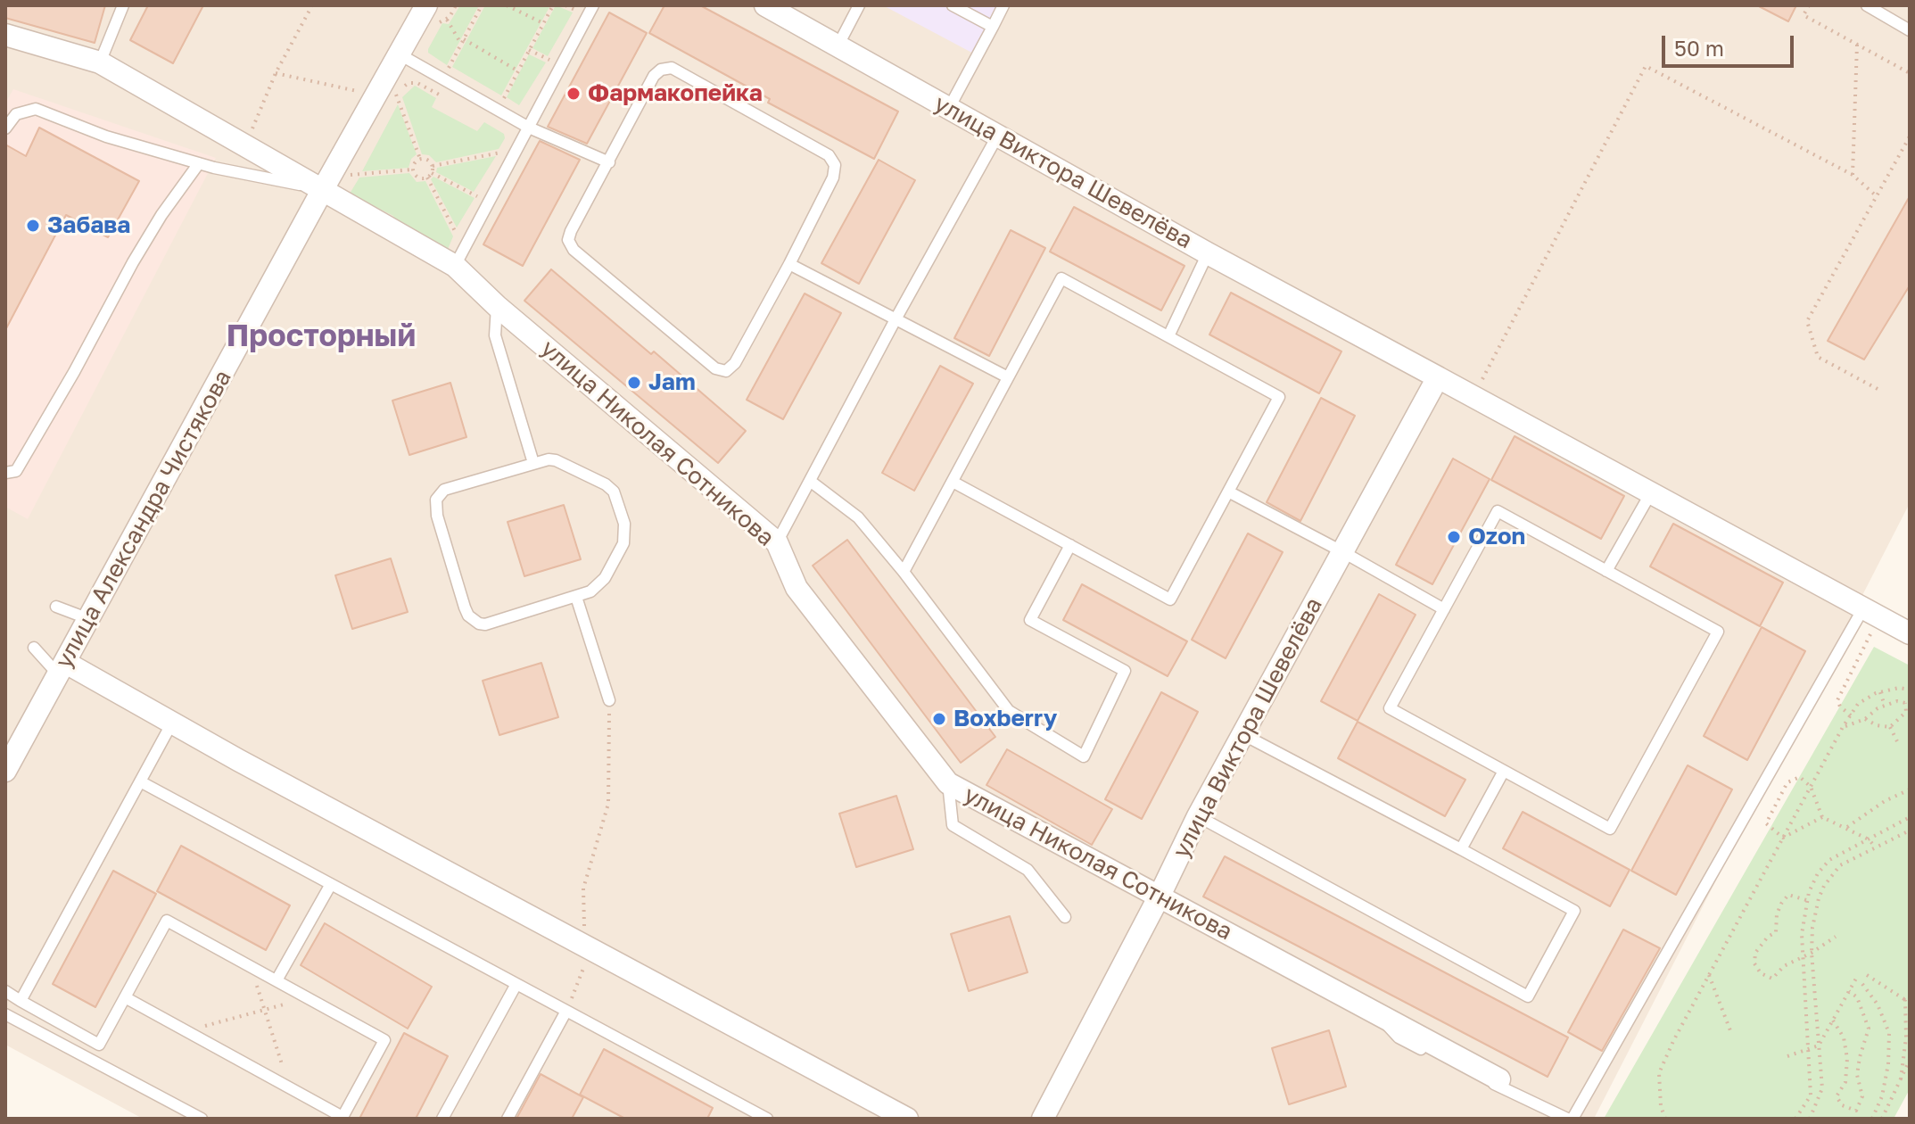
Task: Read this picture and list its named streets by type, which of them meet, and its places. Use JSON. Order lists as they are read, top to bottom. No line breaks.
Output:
{"streets":{"street":["улица Виктора Шевелёва","улица Николая Сотникова","улица Александра Чистякова"]},"crossings":[["улица Виктора Шевелёва","улица Николая Сотникова"],["улица Николая Сотникова","улица Александра Чистякова"]],"districts":["Просторный"],"places":["Фармакопейка","Забава","Jam","Ozon","Boxberry"],"scale_bar":"50 m"}
